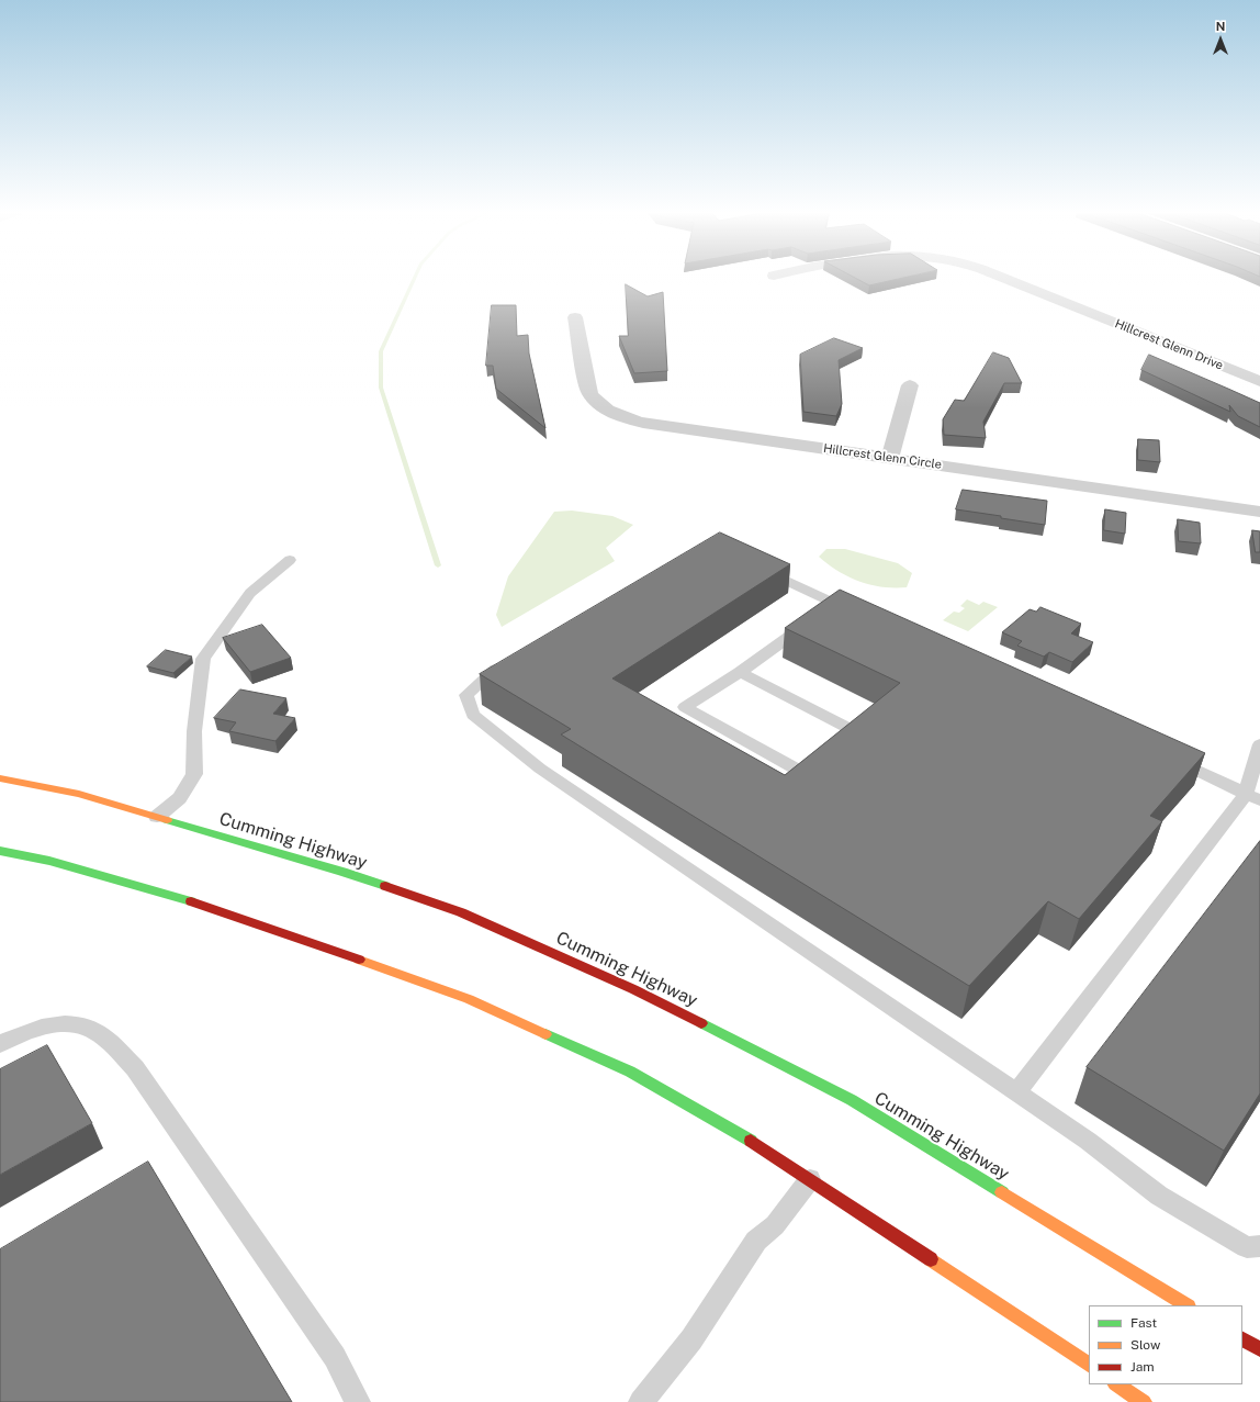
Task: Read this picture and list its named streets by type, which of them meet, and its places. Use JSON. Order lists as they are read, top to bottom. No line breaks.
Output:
{"streets":{"highway":["Cumming Highway"],"street":["Hillcrest Glenn Drive","Hillcrest Glenn Circle"]},"legend":["Fast","Slow","Jam"],"north":"top"}
